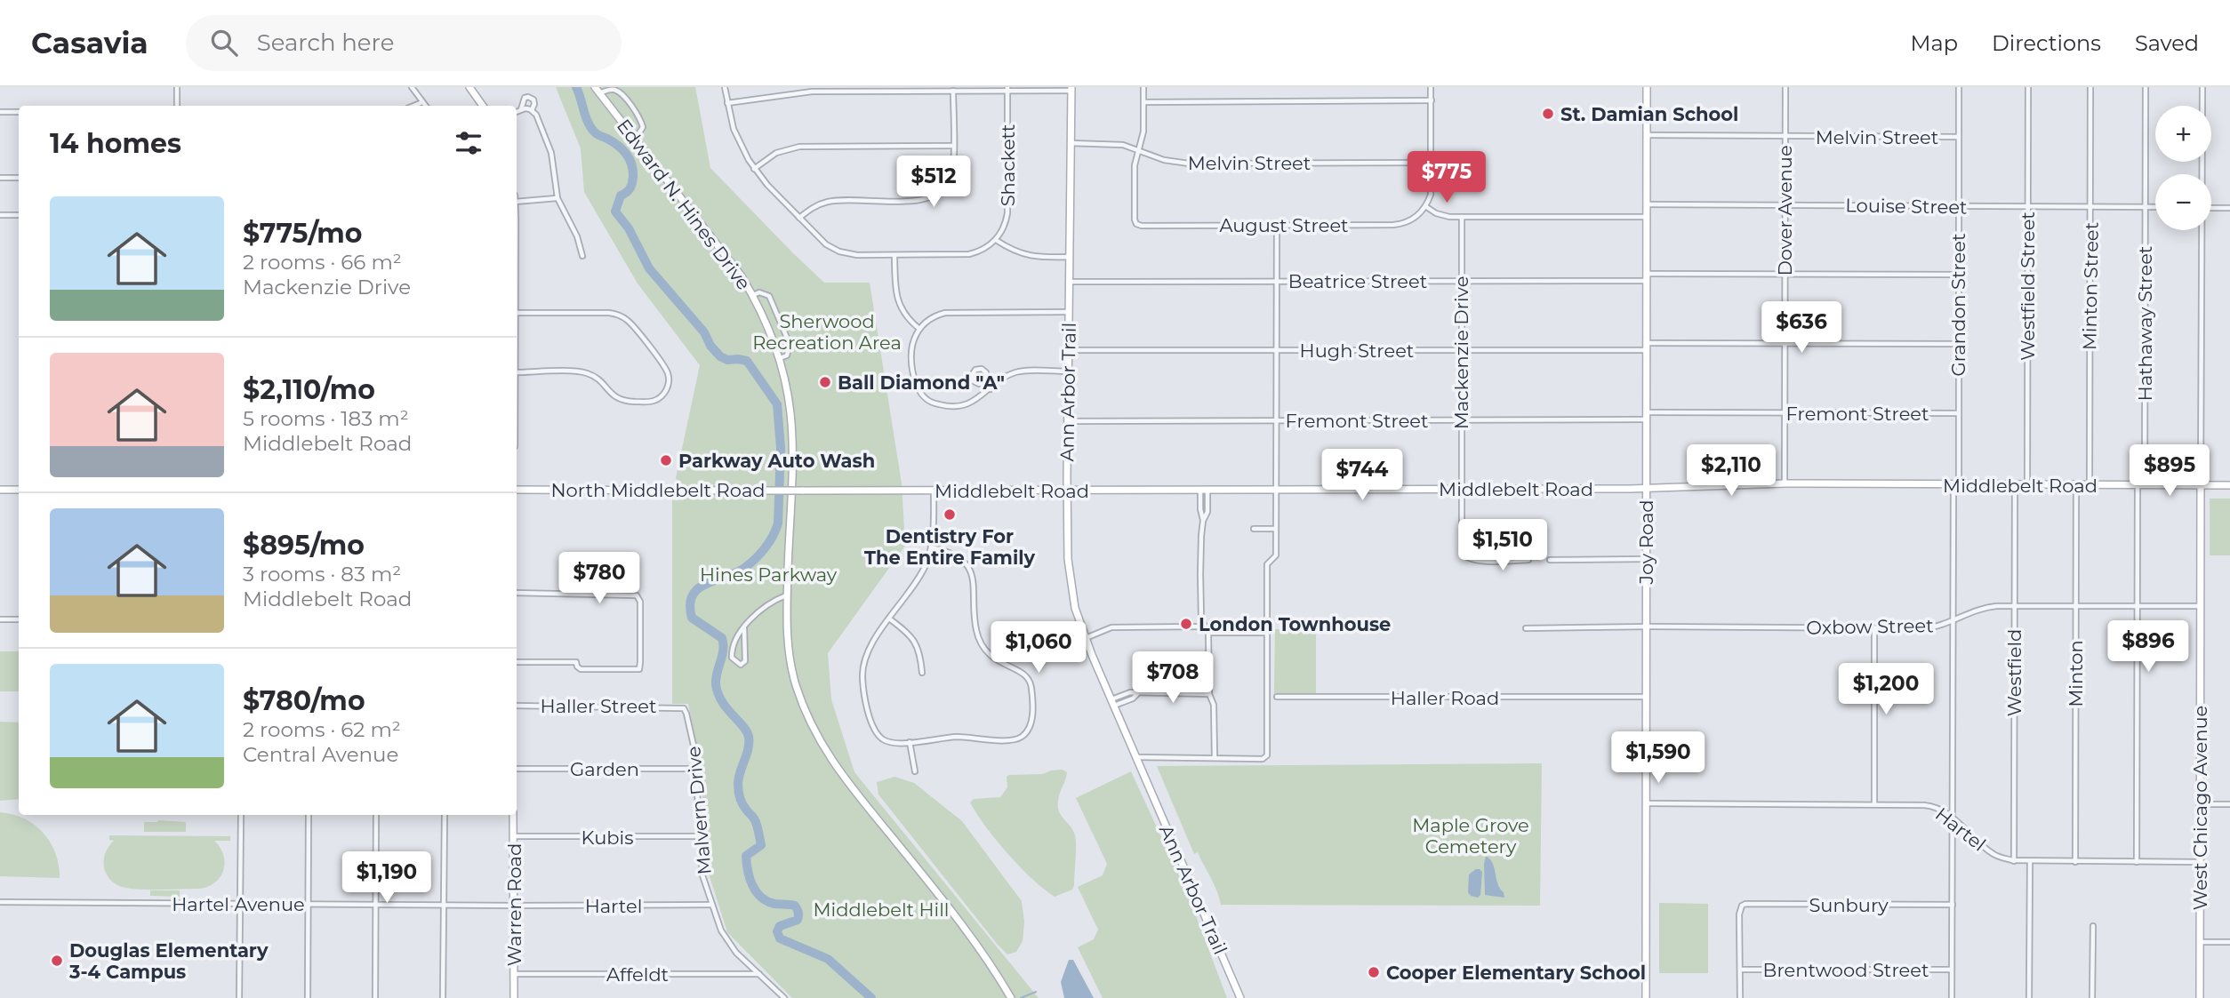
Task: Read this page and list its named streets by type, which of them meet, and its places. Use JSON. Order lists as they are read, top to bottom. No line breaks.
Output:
{"streets":{"street":["Melvin Street","Shackett","Edward N. Hines Drive","Louise Street","Dover Avenue","August Street","Beatrice Street","Westfield Street","Minton Street","Grandon Street","Hathaway Street","Hugh Street","Mackenzie Drive","Ann Arbor Trail","Fremont Street","Middlebelt Road","North Middlebelt Road","Joy Road","Oxbow Street","Westfield","Minton","Haller Road","Haller Street","Garden","West Chicago Avenue","Malvern Drive","Hartel","Kubis","Hartel Avenue","Warren Road","Sunbury","Brentwood Street","Affeldt"]},"crossings":[["Melvin Street","Dover Avenue"],["Melvin Street","August Street"],["Melvin Street","Grandon Street"],["Melvin Street","Ann Arbor Trail"],["Melvin Street","Joy Road"],["Louise Street","Dover Avenue"],["Louise Street","Westfield Street"],["Louise Street","Minton Street"],["Louise Street","Grandon Street"],["Louise Street","Hathaway Street"],["Louise Street","Joy Road"],["Dover Avenue","Beatrice Street"],["Dover Avenue","Hugh Street"],["Dover Avenue","Fremont Street"],["Dover Avenue","Middlebelt Road"],["Beatrice Street","Grandon Street"],["Beatrice Street","Mackenzie Drive"],["Beatrice Street","Ann Arbor Trail"],["Beatrice Street","Joy Road"],["Westfield Street","Middlebelt Road"],["Minton Street","Middlebelt Road"],["Grandon Street","Hugh Street"],["Grandon Street","Fremont Street"],["Grandon Street","Middlebelt Road"],["Grandon Street","Oxbow Street"],["Grandon Street","Hartel"],["Grandon Street","Sunbury"],["Grandon Street","Brentwood Street"],["Hathaway Street","Middlebelt Road"],["Hathaway Street","Oxbow Street"],["Hathaway Street","Hartel"],["Hugh Street","Mackenzie Drive"],["Hugh Street","Ann Arbor Trail"],["Hugh Street","Joy Road"],["Mackenzie Drive","Fremont Street"],["Mackenzie Drive","Middlebelt Road"],["Ann Arbor Trail","Fremont Street"],["Ann Arbor Trail","Middlebelt Road"],["Fremont Street","Joy Road"],["Middlebelt Road","North Middlebelt Road"],["Middlebelt Road","Joy Road"],["Middlebelt Road","Westfield"],["Middlebelt Road","Minton"],["Middlebelt Road","West Chicago Avenue"],["Joy Road","Oxbow Street"],["Joy Road","Haller Road"],["Joy Road","Hartel"],["Oxbow Street","Westfield"],["Oxbow Street","Minton"],["Oxbow Street","West Chicago Avenue"],["Westfield","Hartel"],["Minton","Hartel"],["Haller Street","Malvern Drive"],["Garden","Malvern Drive"],["West Chicago Avenue","Hartel"],["Malvern Drive","Hartel"],["Malvern Drive","Kubis"],["Malvern Drive","Affeldt"],["Hartel","Hartel Avenue"],["Hartel","Warren Road"],["Kubis","Warren Road"],["Hartel Avenue","Warren Road"],["Warren Road","Affeldt"],["Sunbury","Brentwood Street"]],"parks":["Sherwood Recreation Area","Hines Parkway","Maple Grove Cemetery","Middlebelt Hill"],"places":["St. Damian School","Ball Diamond \"A\"","Parkway Auto Wash","Dentistry For The Entire Family","London Townhouse","Douglas Elementary 3-4 Campus","Cooper Elementary School"],"page":{"header":"Casavia","search":"Search here","nav":["Map","Directions","Saved"],"map_buttons":["+","−"],"heading":"14 homes","price":["$775","$512","$636","$2,110","$895","$744","$1,510","$780","$896","$1,060","$708","$1,200","$1,590","$1,190"],"list":[{"name":"$775/mo","note":"2 rooms · 66 m² · Mackenzie Drive"},{"name":"$2,110/mo","note":"5 rooms · 183 m² · Middlebelt Road"},{"name":"$895/mo","note":"3 rooms · 83 m² · Middlebelt Road"},{"name":"$780/mo","note":"2 rooms · 62 m² · Central Avenue"}]}}
